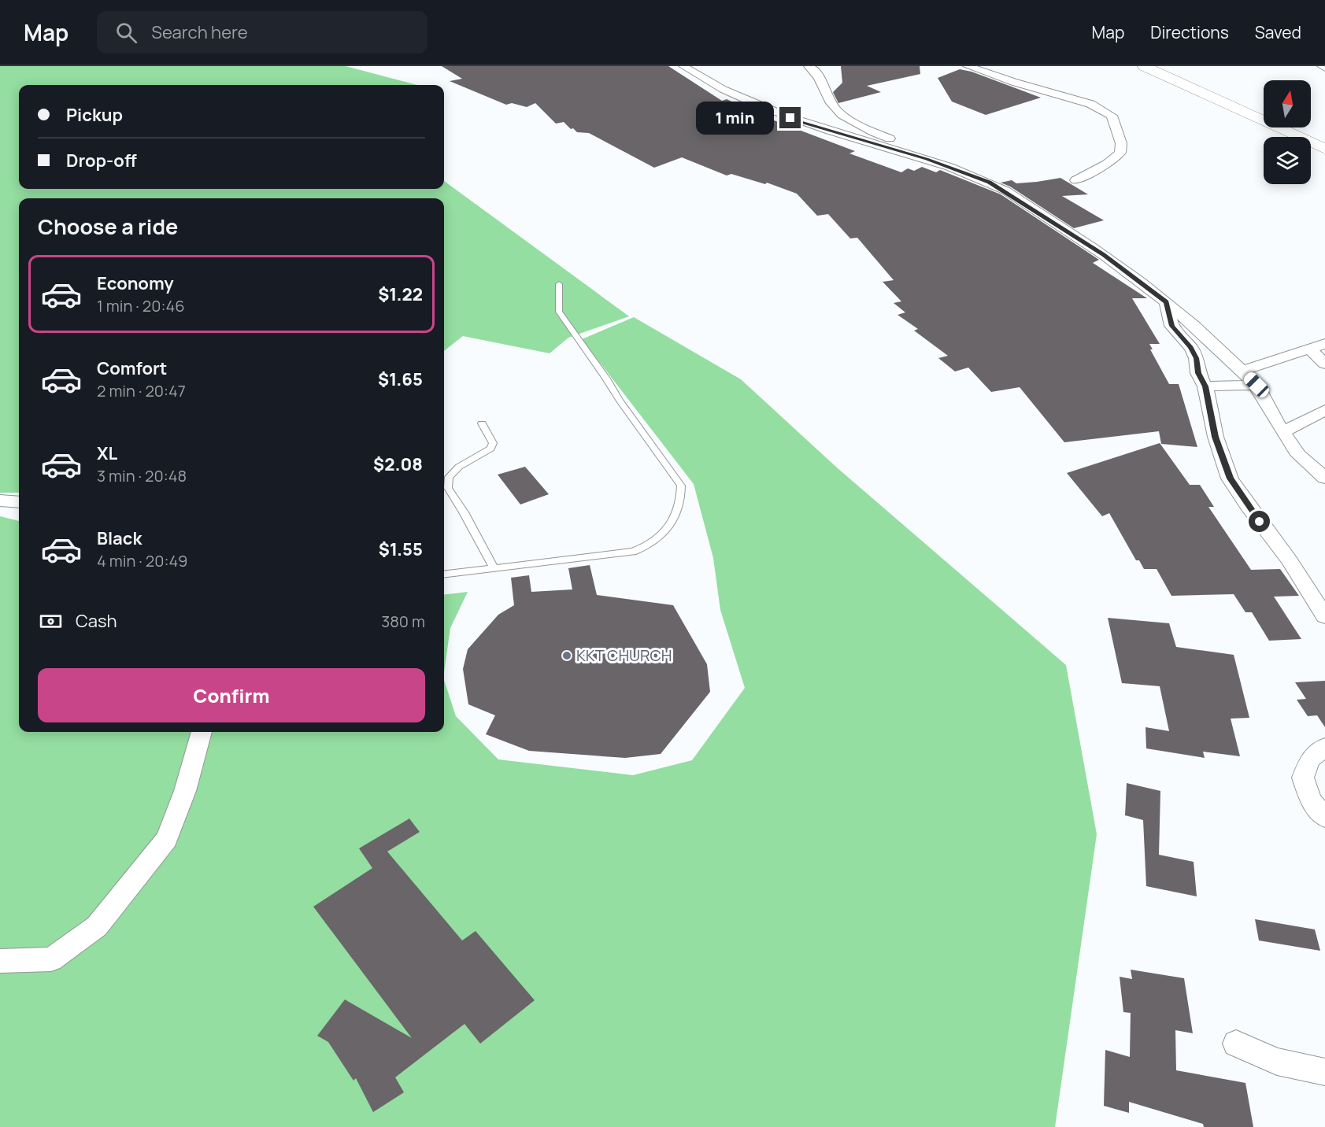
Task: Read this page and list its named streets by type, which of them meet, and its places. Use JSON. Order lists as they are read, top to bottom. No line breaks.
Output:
{"places":["KKT CHURCH"],"north":"top","page":{"header":"Map","search":"Search here","nav":["Map","Directions","Saved"],"banner":["Pickup","Drop-off"],"bubble":"1 min","heading":"Choose a ride","list":[{"name":"Economy","note":"1 min · 20:46","value":"$1.22"},{"name":"Comfort","note":"2 min · 20:47","value":"$1.65"},{"name":"XL","note":"3 min · 20:48","value":"$2.08"},{"name":"Black","note":"4 min · 20:49","value":"$1.55"}],"pay":["Cash","380 m"],"buttons":"Confirm"}}
